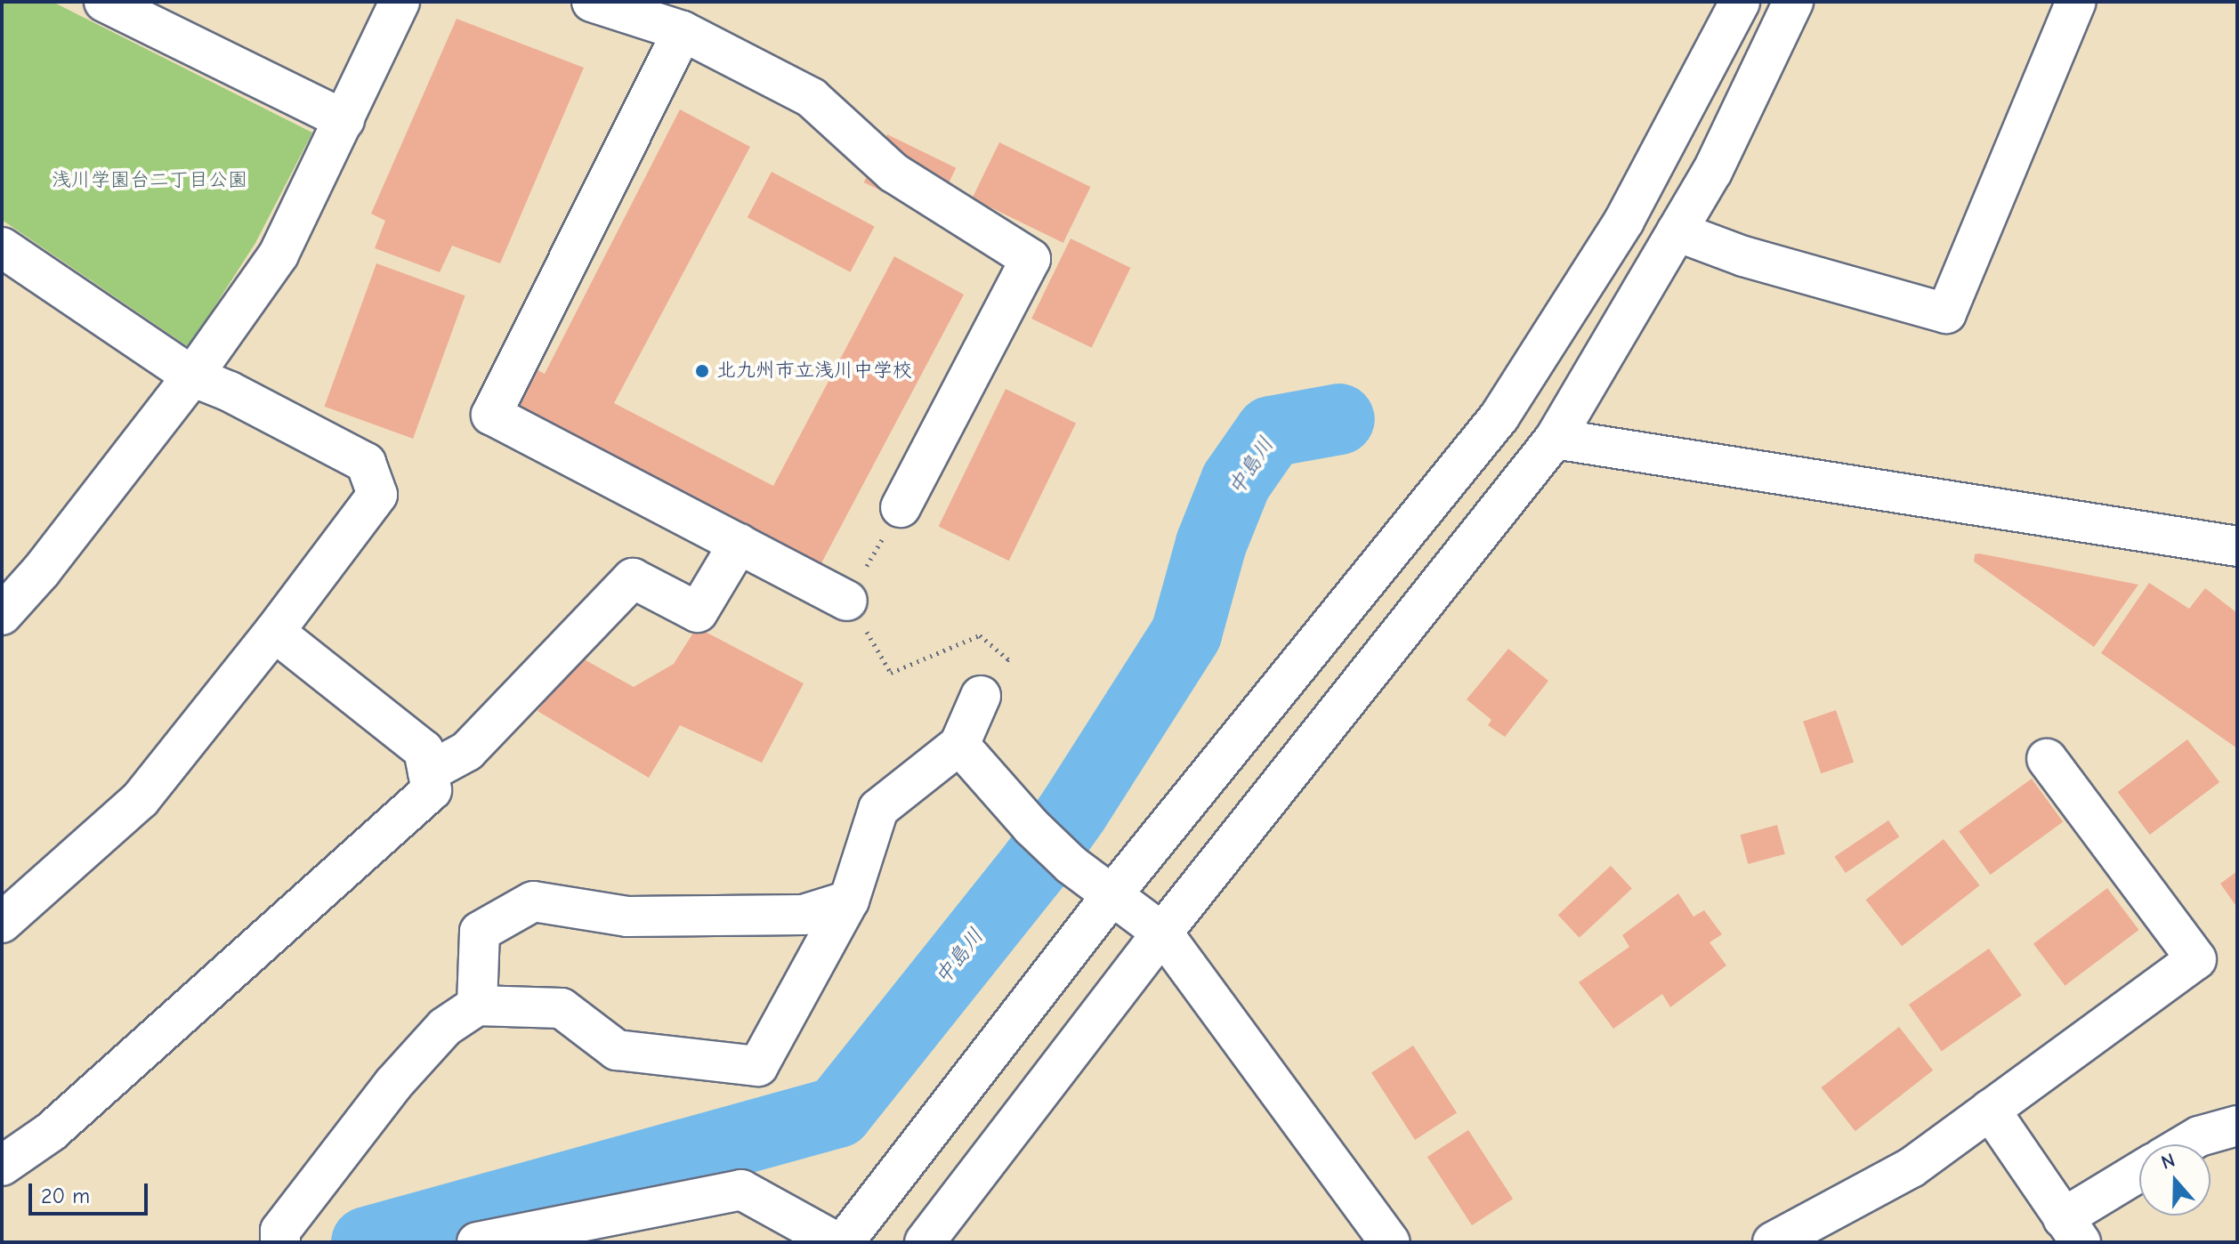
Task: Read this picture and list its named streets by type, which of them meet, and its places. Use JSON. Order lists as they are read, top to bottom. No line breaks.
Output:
{"water":["中島川"],"parks":["浅川学園台二丁目公園"],"places":["北九州市立浅川中学校"],"scale_bar":"20 m","north":"top"}
